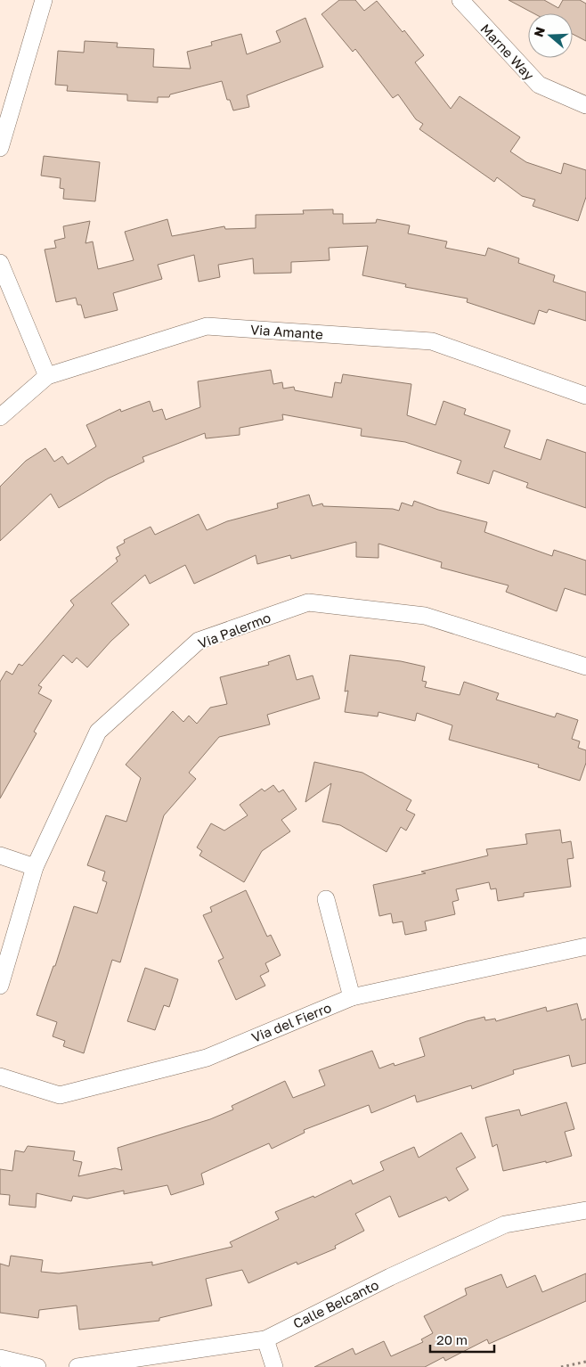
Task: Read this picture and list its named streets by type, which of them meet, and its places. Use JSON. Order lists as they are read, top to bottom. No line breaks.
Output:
{"streets":{"street":["Marne Way","Via Amante","Via Palermo","Via del Fierro","Calle Belcanto"]},"scale_bar":"20 m","north":"left"}
